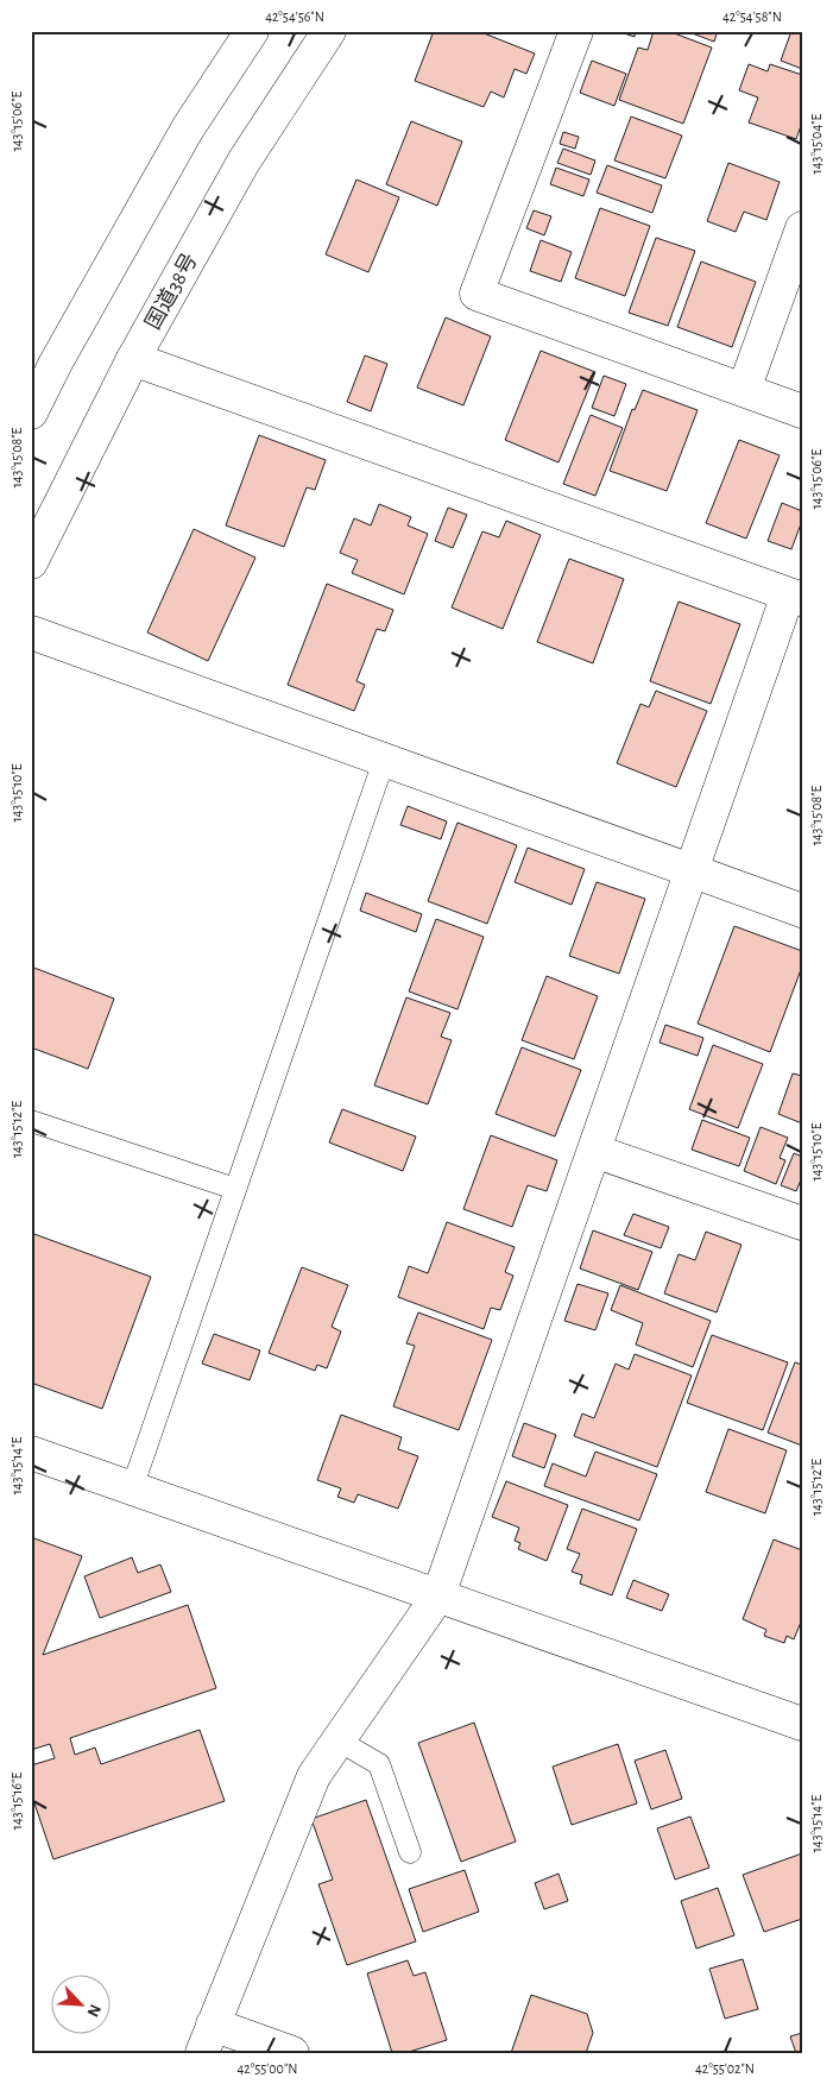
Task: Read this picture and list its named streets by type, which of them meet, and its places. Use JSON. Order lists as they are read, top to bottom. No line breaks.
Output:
{"streets":{"main road":["国道38号"]},"north":"bottom right","coordinates":["42°54'56\"N","42°54'58\"N","143°15'06\"E","143°15'04\"E","143°15'08\"E","143°15'10\"E","143°15'12\"E","143°15'14\"E","143°15'16\"E","42°55'00\"N","42°55'02\"N"]}
